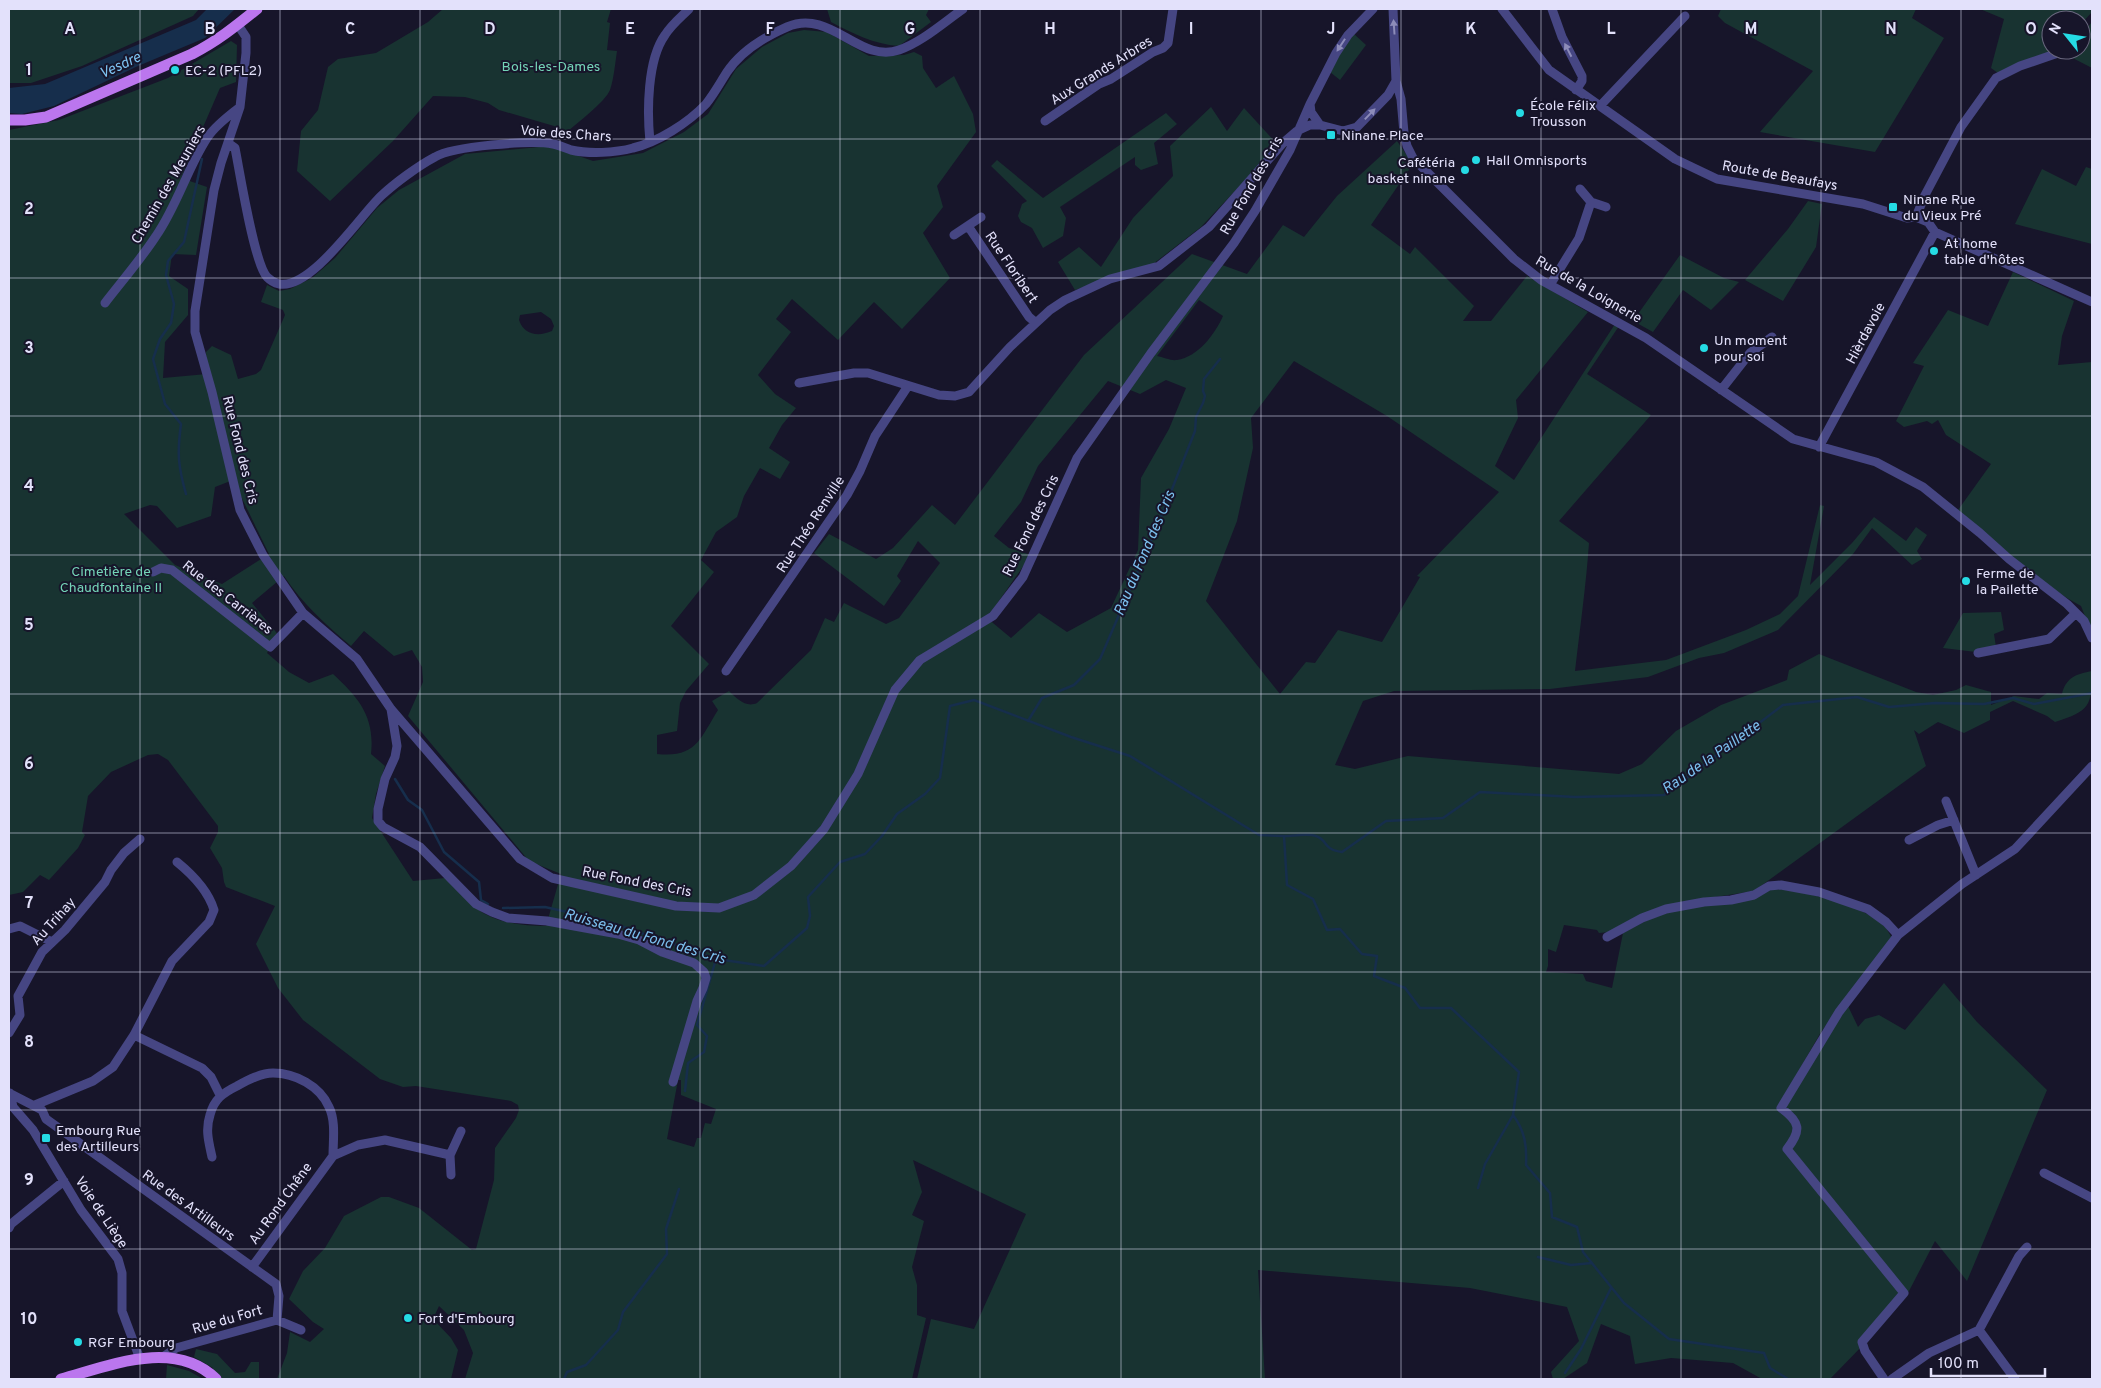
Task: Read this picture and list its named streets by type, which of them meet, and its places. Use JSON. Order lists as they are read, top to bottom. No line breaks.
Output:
{"streets":{"street":["Aux Grands Arbres","Voie des Chars","Route de Beaufays","Chemin des Meuniers","Rue Fond des Cris","Rue Floribert","Rue de la Loignerie","Hièrdavoie","Rue Théo Renville","Rue des Carrières","Au Trihay","Au Rond Chêne","Rue des Artilleurs","Voie de Liège","Rue du Fort"]},"crossings":[["Voie des Chars","Rue Fond des Cris"],["Route de Beaufays","Hièrdavoie"],["Chemin des Meuniers","Rue Fond des Cris"],["Rue Fond des Cris","Rue des Carrières"],["Rue de la Loignerie","Hièrdavoie"],["Au Rond Chêne","Rue des Artilleurs"],["Rue des Artilleurs","Voie de Liège"],["Rue des Artilleurs","Rue du Fort"]],"water":["Vesdre","Rau du Fond des Cris","Rau de la Paillette","Ruisseau du Fond des Cris"],"parks":["Bois-les-Dames","Cimetière de Chaudfontaine II"],"places":{"other":["EC-2 (PFL2)","École Félix Trousson","Hall Omnisports","Cafétéria basket ninane","At home table d'hôtes","Un moment pour soi","Ferme de la Pailette","Fort d'Embourg","RGF Embourg"],"transit":["Ninane Place","Ninane Rue du Vieux Pré","Embourg Rue des Artilleurs"]},"scale_bar":"100 m","north":"top left","grid":{"columns":["A","B","C","D","E","F","G","H","I","J","K","L","M","N","O"],"rows":["1","2","3","4","5","6","7","8","9","10"]}}
